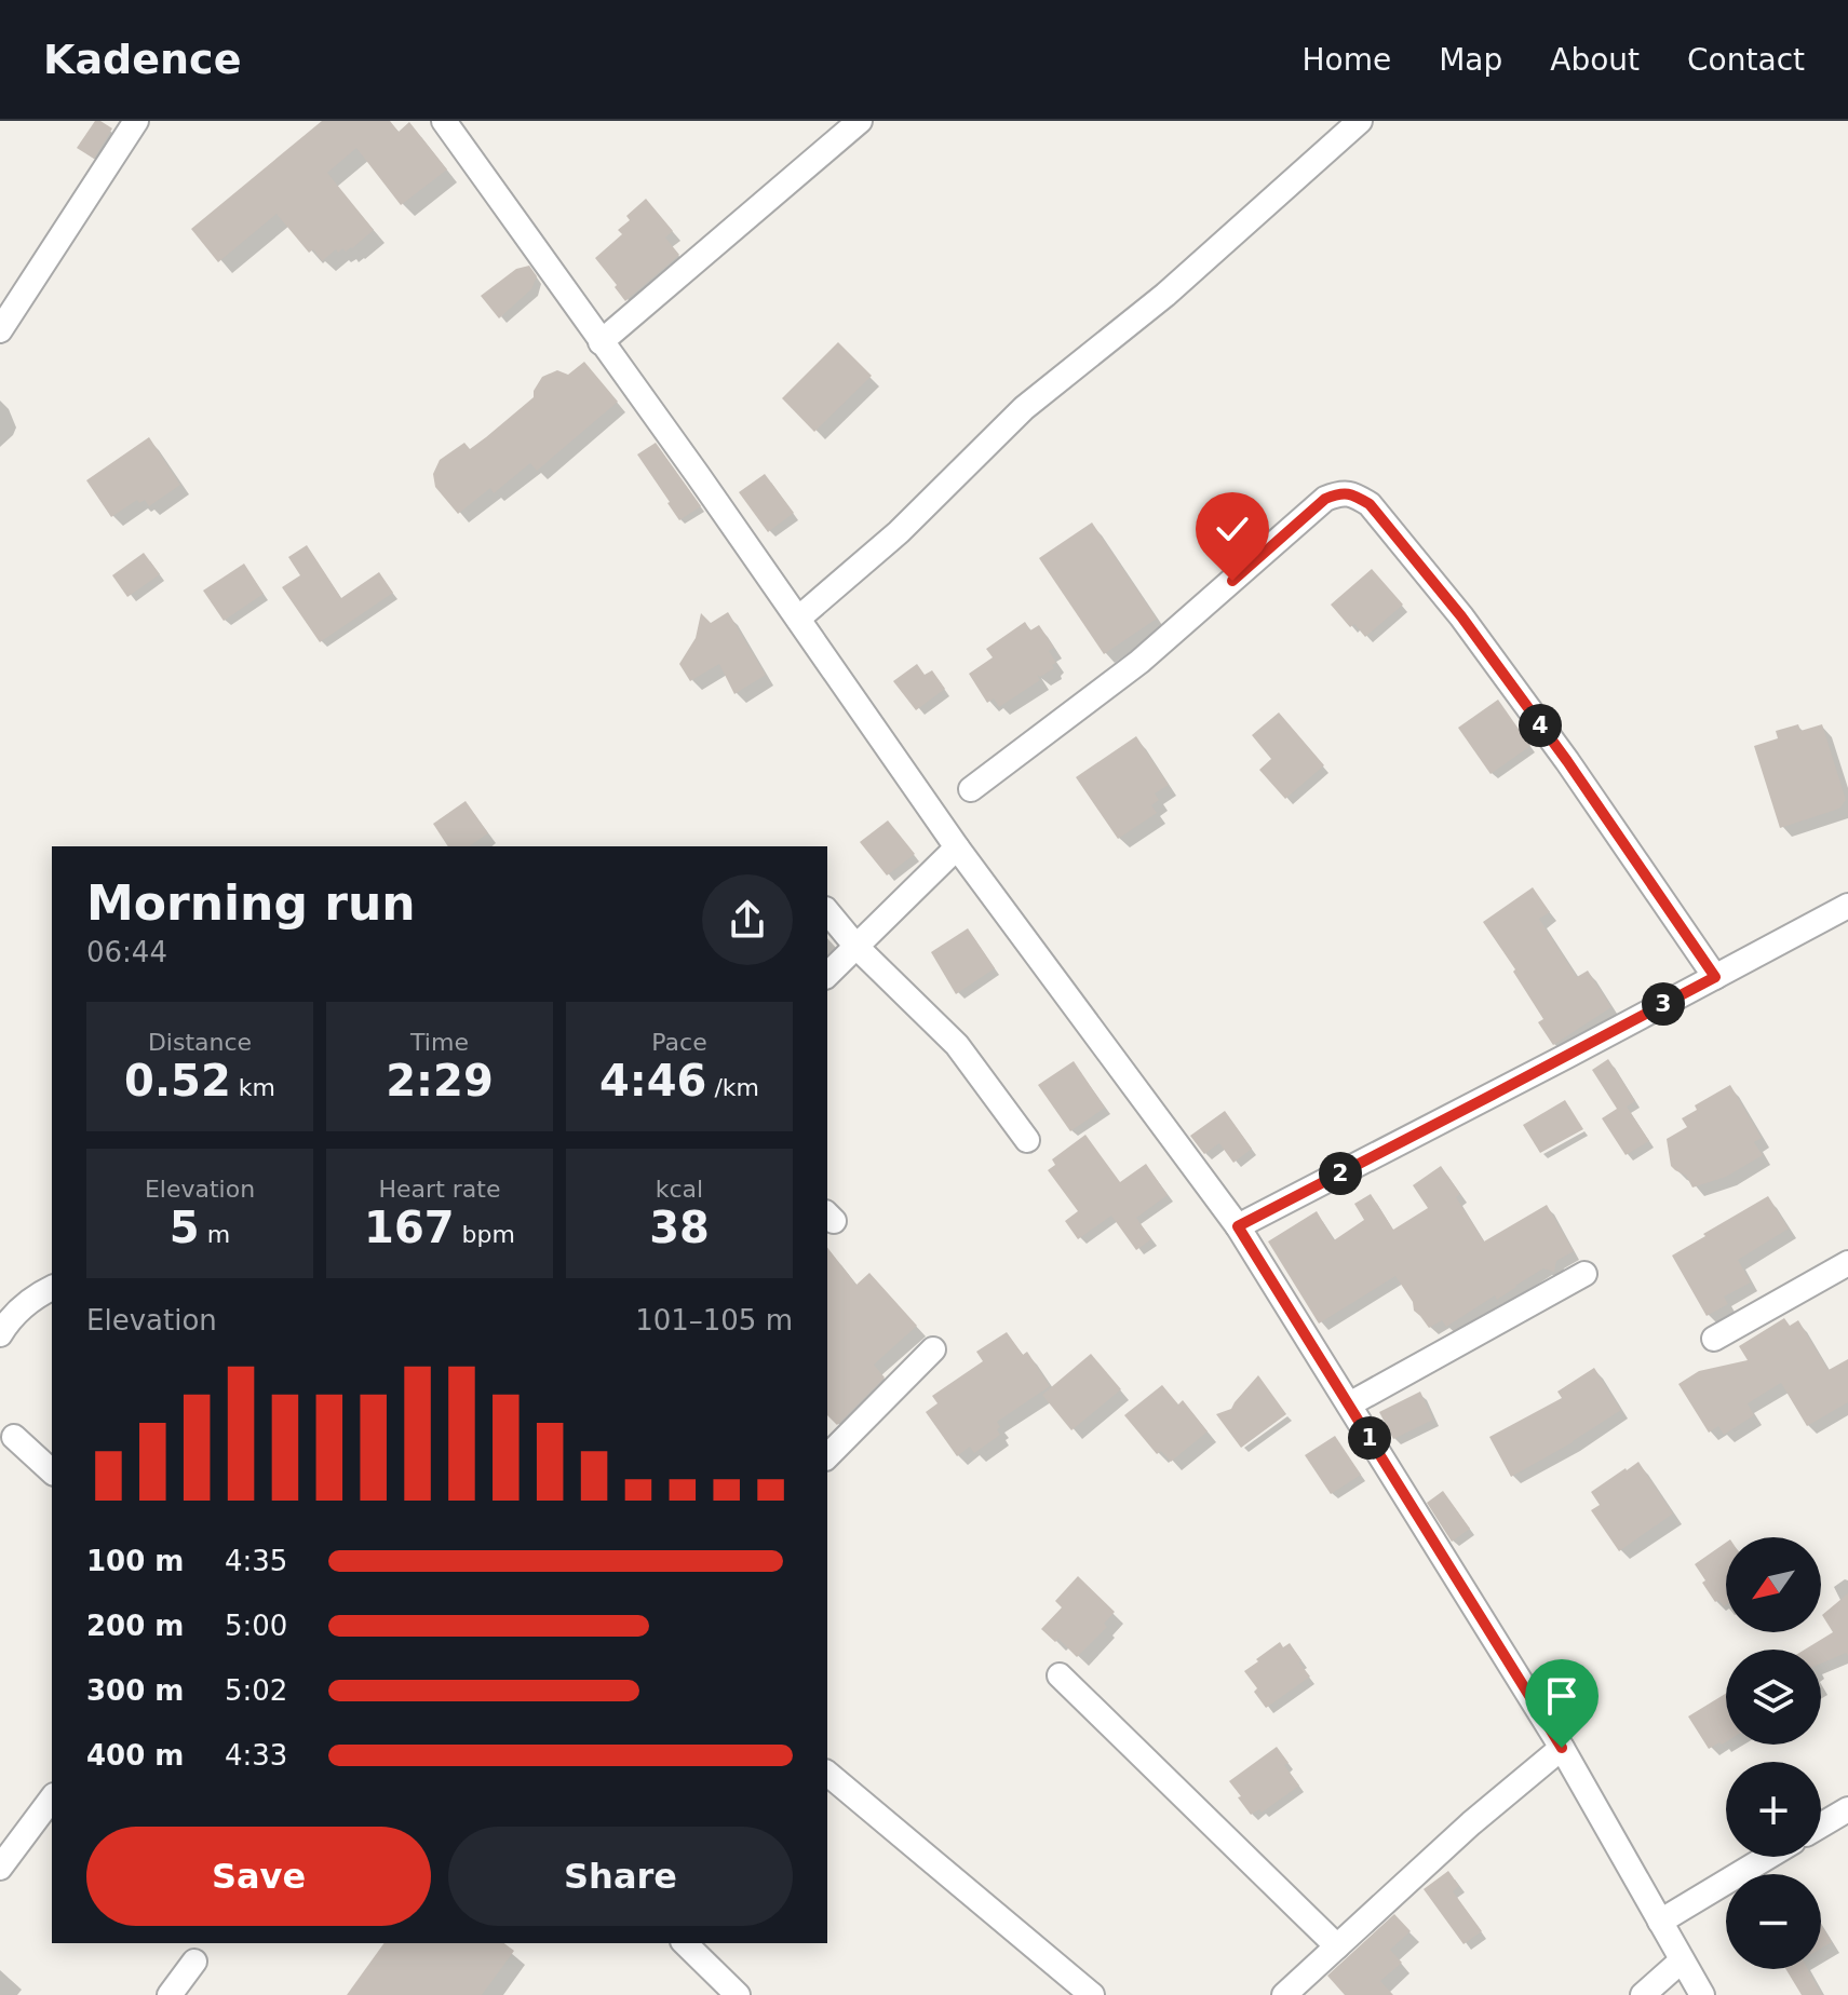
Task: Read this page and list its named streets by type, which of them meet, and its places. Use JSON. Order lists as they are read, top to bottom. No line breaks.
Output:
{"north":"bottom left","page":{"header":"Kadence","nav":["Home","Map","About","Contact"],"pins":["4","3","2","1"],"heading":["Morning run","06:44"],"stats":[["Distance","0.52 km"],["Time","2:29"],["Pace","4:46 /km"],["Elevation","5 m"],["Heart rate","167 bpm"],["kcal","38"]],"chart":["Elevation","101–105 m"],"list":[{"name":"100 m","note":"4:35"},{"name":"200 m","note":"5:00"},{"name":"300 m","note":"5:02"},{"name":"400 m","note":"4:33"}],"map_buttons":["+","−"],"buttons":["Save","Share"]}}
